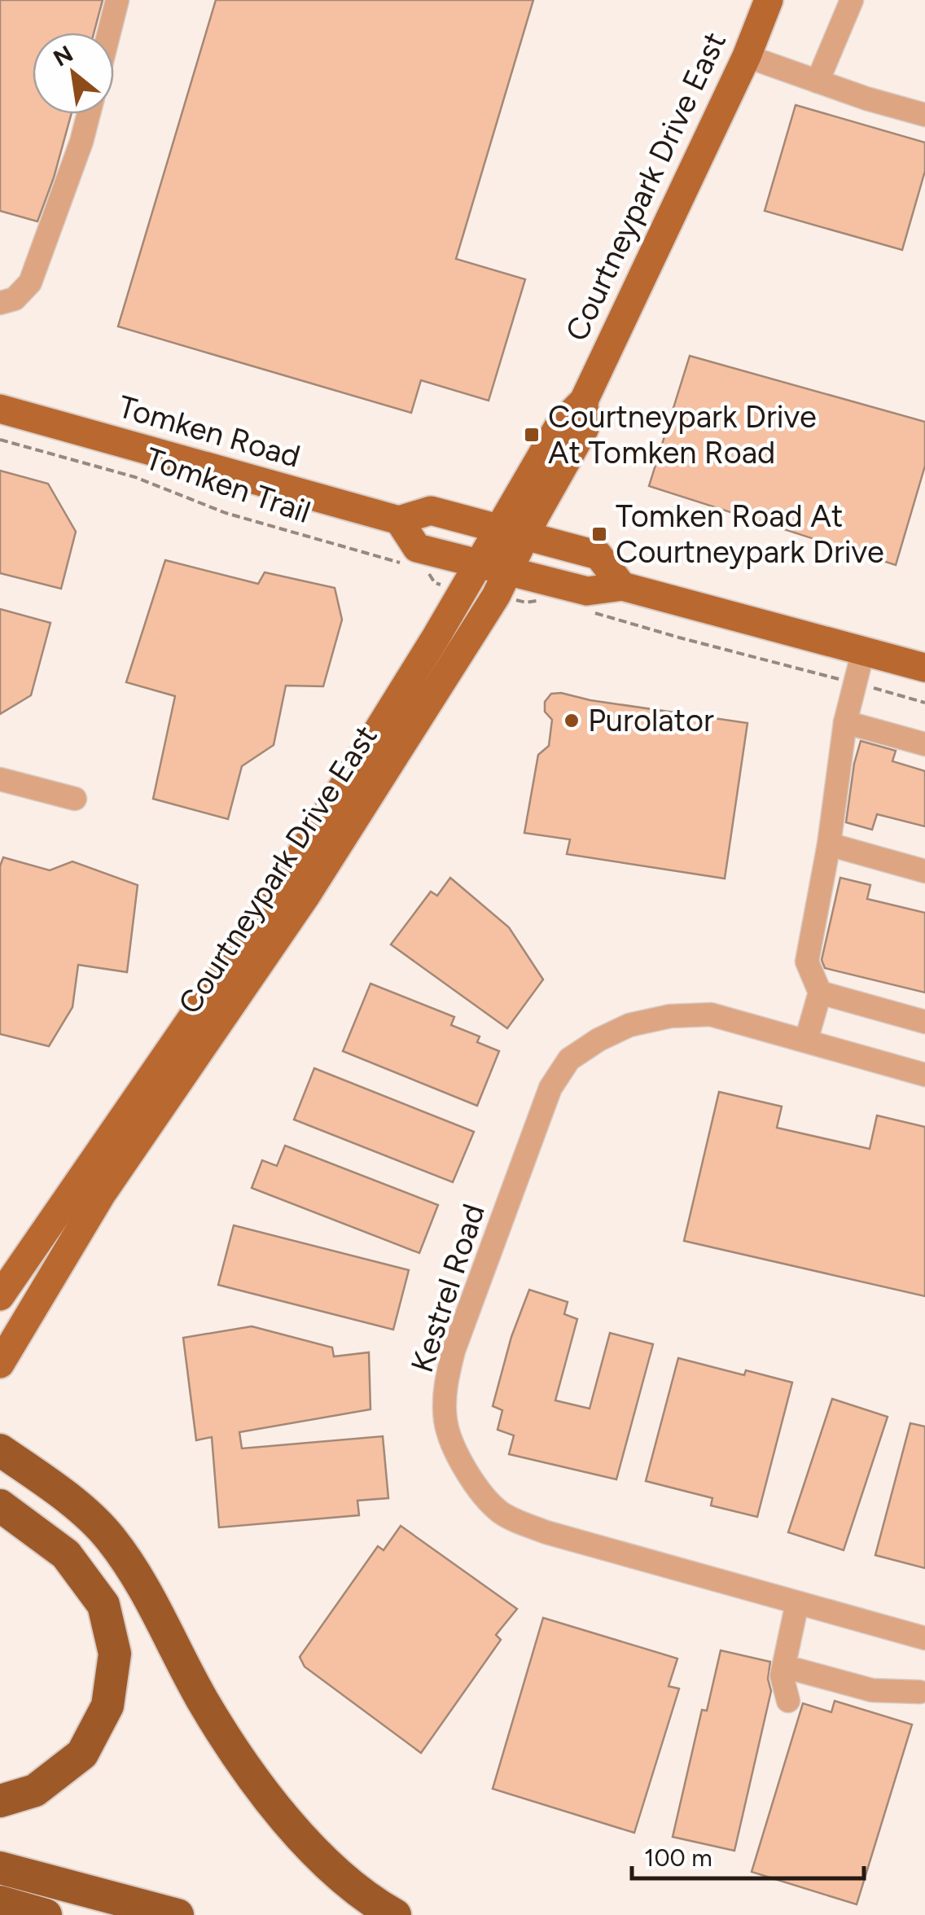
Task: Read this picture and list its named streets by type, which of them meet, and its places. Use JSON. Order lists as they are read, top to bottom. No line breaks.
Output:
{"streets":{"main road":["Courtneypark Drive East","Tomken Road"],"street":["Kestrel Road"],"path":["Tomken Trail"]},"crossings":[["Courtneypark Drive East","Tomken Road"]],"places":{"transit":["Courtneypark Drive At Tomken Road","Tomken Road At Courtneypark Drive"],"other":["Purolator"]},"scale_bar":"100 m","north":"top left"}
